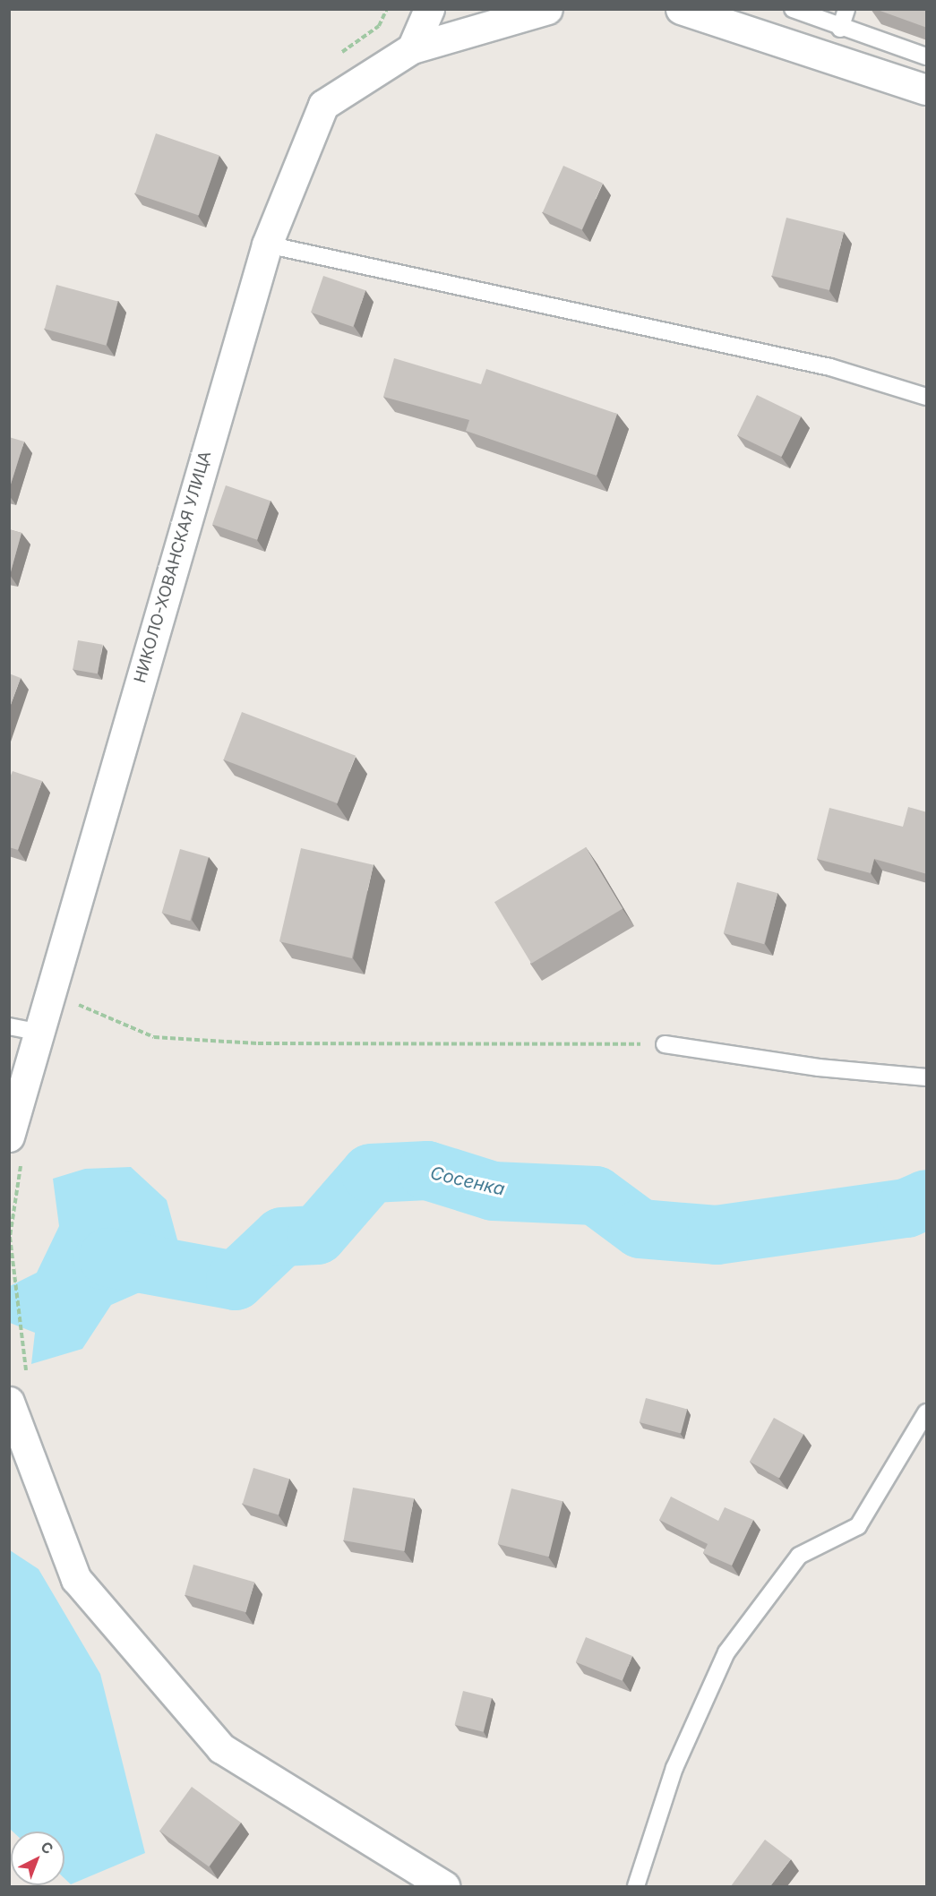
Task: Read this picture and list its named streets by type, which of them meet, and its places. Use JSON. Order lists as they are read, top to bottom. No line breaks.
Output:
{"streets":{"street":["НИКОЛО-ХОВАНСКАЯ УЛИЦА"]},"water":["Сосенка"],"north":"top right"}
